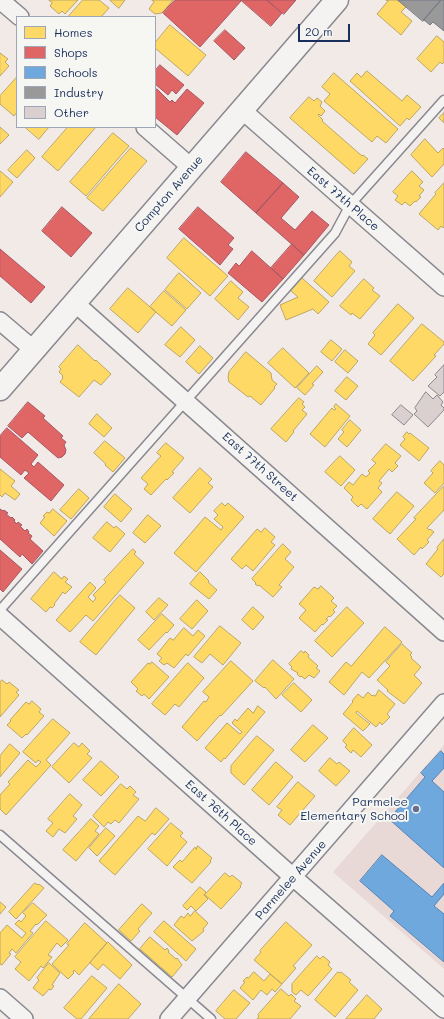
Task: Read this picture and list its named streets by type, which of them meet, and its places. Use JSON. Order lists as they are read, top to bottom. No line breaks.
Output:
{"streets":{"main road":["Compton Avenue"],"street":["East 77th Place","East 77th Street","East 76th Place","Parmelee Avenue"]},"crossings":[["Compton Avenue","East 77th Place"],["Compton Avenue","East 77th Street"],["East 76th Place","Parmelee Avenue"]],"places":["Parmelee Elementary School"],"legend":["Homes","Shops","Schools","Industry","Other"],"scale_bar":"20 m"}
